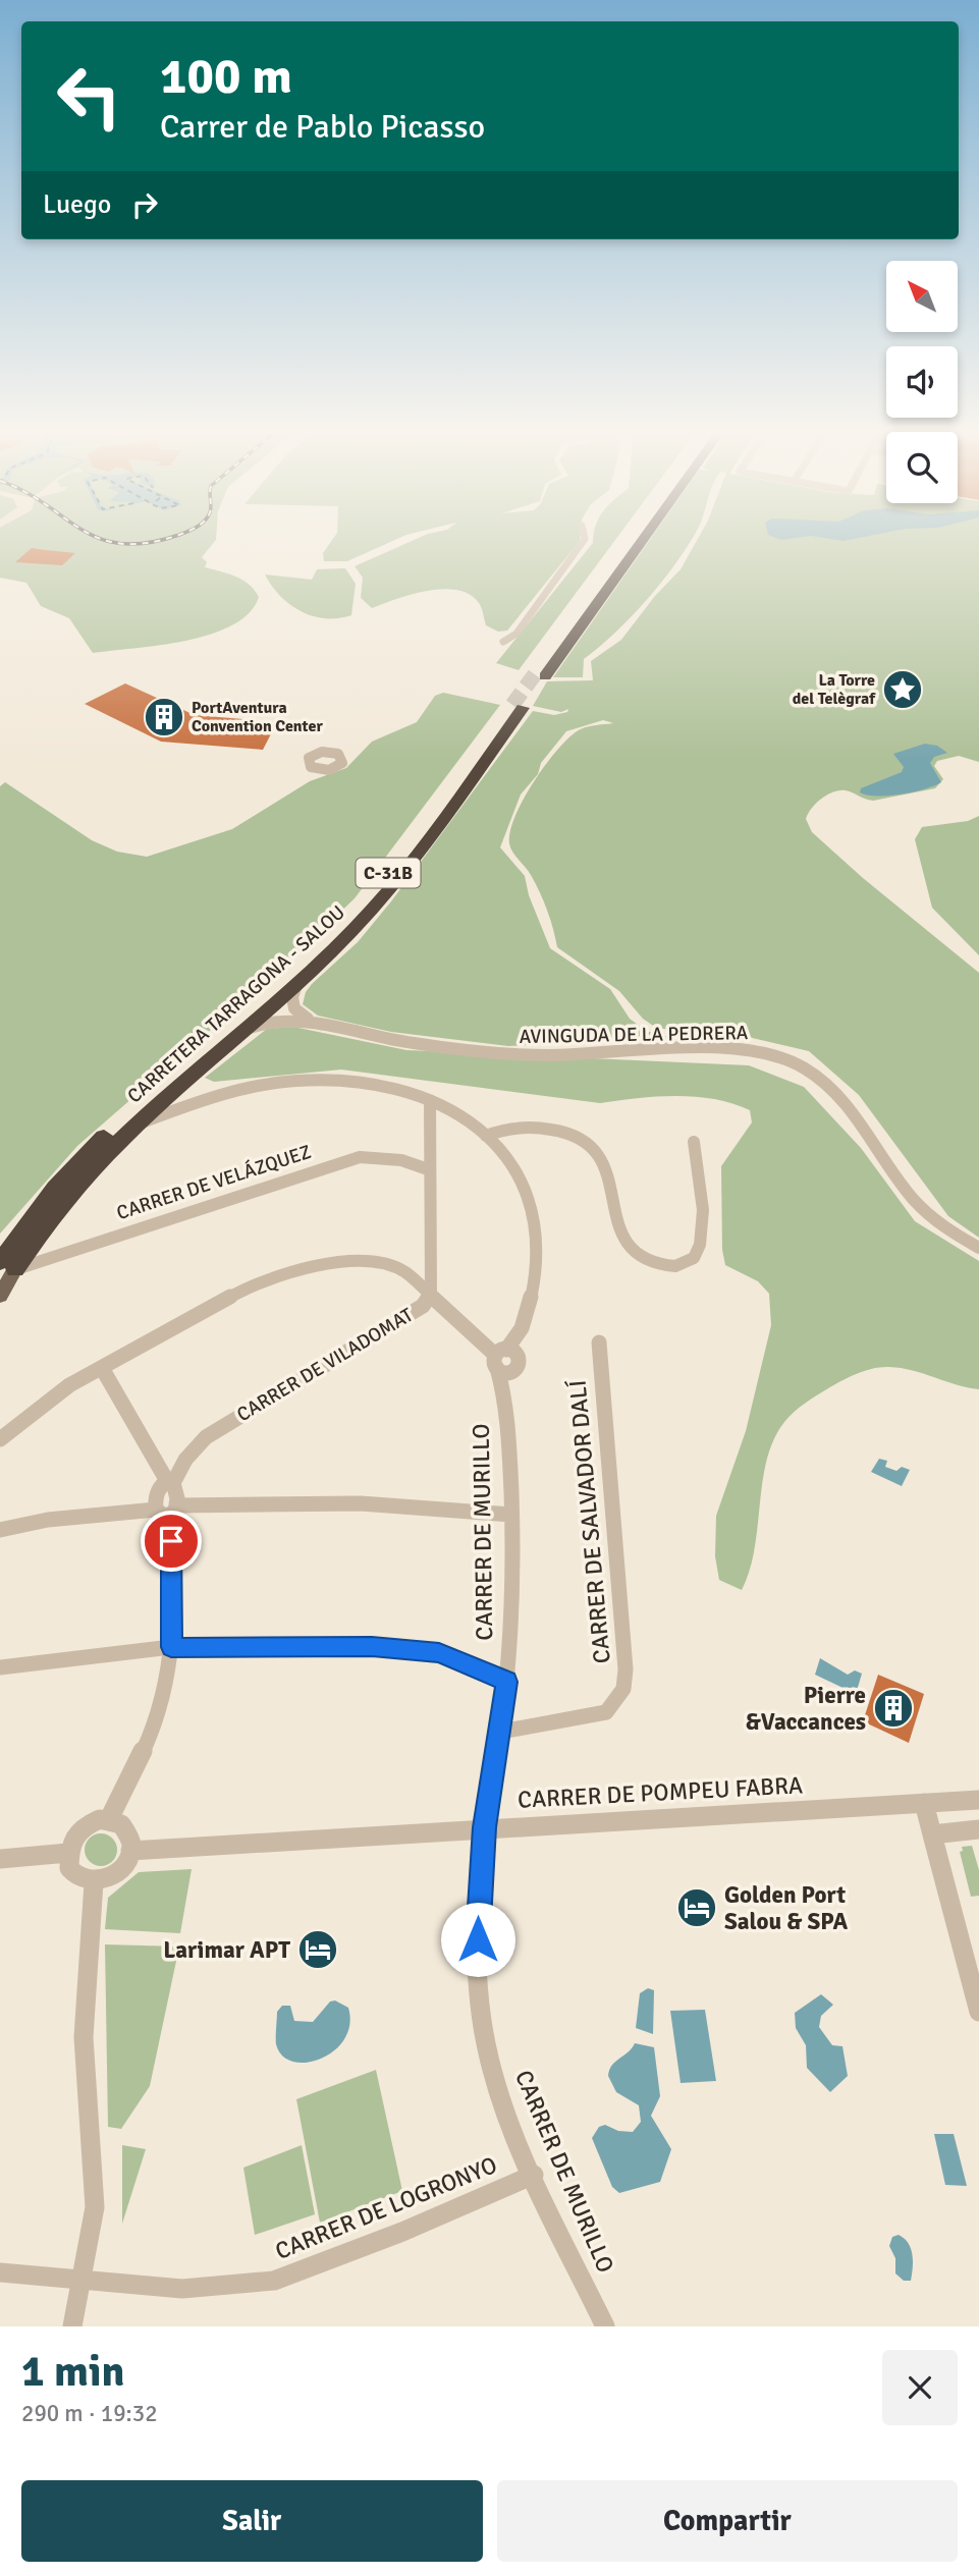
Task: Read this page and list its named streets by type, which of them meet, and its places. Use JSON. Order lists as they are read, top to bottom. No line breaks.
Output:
{"streets":{"highway":["C-31B","CARRETERA TARRAGONA - SALOU"],"street":["AVINGUDA DE LA PEDRERA","CARRER DE VELÁZQUEZ","CARRER DE VILADOMAT","CARRER DE SALVADOR DALÍ","CARRER DE MURILLO","CARRER DE POMPEU FABRA","CARRER DE LOGRONYO"]},"crossings":[["CARRETERA TARRAGONA - SALOU","AVINGUDA DE LA PEDRERA"],["CARRETERA TARRAGONA - SALOU","CARRER DE VELÁZQUEZ"],["CARRETERA TARRAGONA - SALOU","CARRER DE MURILLO"],["CARRER DE VELÁZQUEZ","CARRER DE VILADOMAT"],["CARRER DE VILADOMAT","CARRER DE MURILLO"],["CARRER DE SALVADOR DALÍ","CARRER DE MURILLO"],["CARRER DE MURILLO","CARRER DE POMPEU FABRA"],["CARRER DE MURILLO","CARRER DE LOGRONYO"]],"places":{"place":["La Torre del Telègraf"],"building":["PortAventura Convention Center","Pierre &Vaccances"],"hotel":["Golden Port Salou & SPA","Larimar APT"]},"north":"top left","page":{"turn":["100 m","Carrer de Pablo Picasso"],"then":"Luego","heading":["1 min","290 m · 19:32"],"buttons":["Salir","Compartir"]}}
